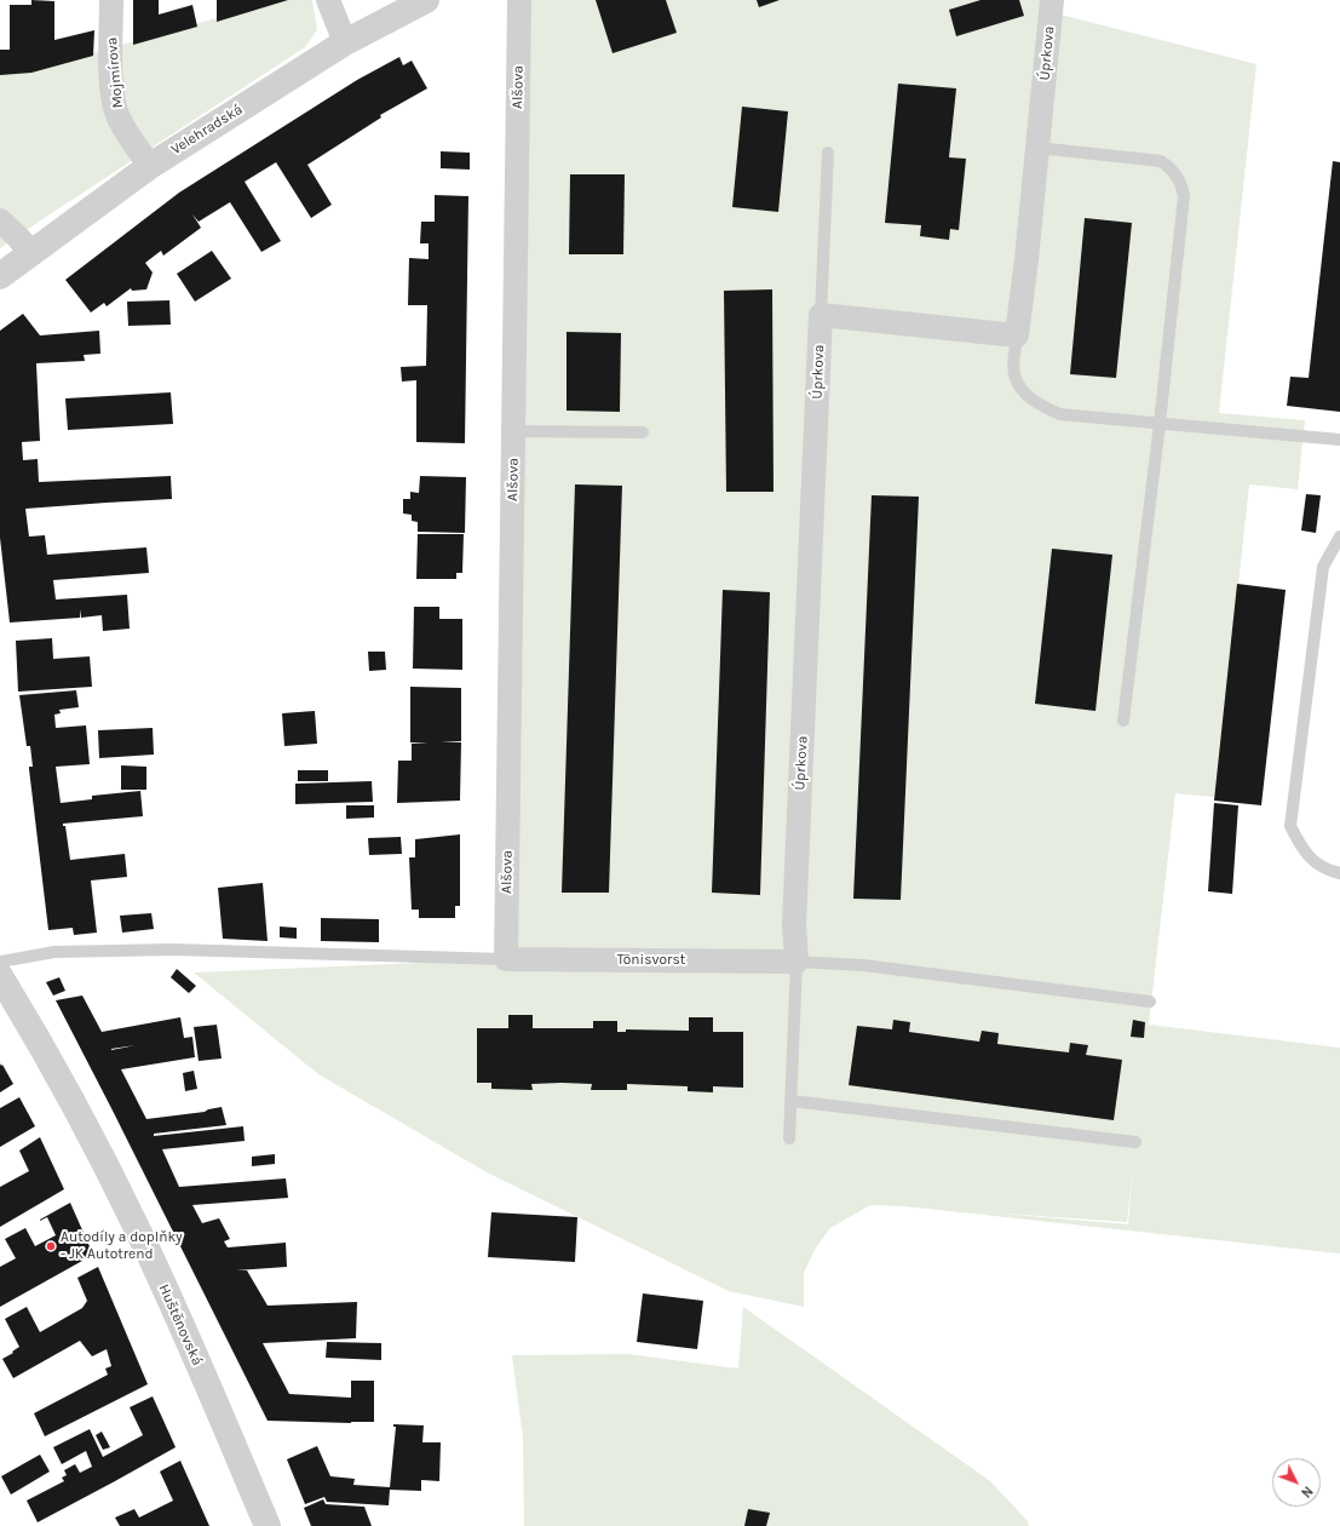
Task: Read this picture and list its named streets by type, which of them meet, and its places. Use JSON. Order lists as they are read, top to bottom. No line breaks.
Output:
{"streets":{"street":["Úprkova","Mojmírova","Alšova","Velehradská","Tönisvorst","Huštěnovská"]},"crossings":[["Úprkova","Tönisvorst"],["Mojmírova","Velehradská"],["Alšova","Tönisvorst"]],"places":["Autodíly a doplňky - JK Autotrend"],"north":"bottom right"}
